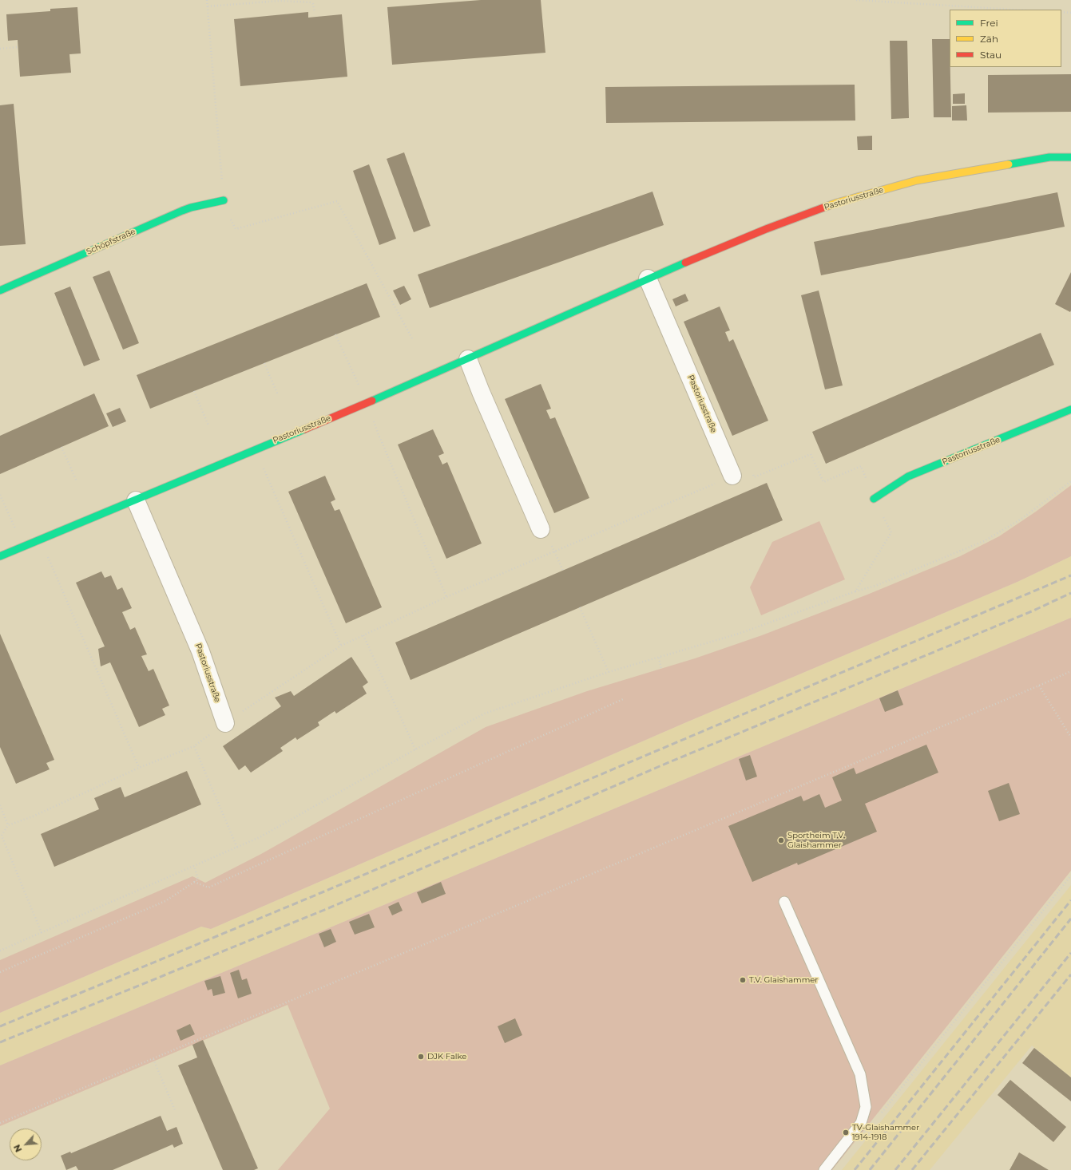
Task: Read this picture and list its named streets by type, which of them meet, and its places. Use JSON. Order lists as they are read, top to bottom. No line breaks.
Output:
{"streets":{"street":["Pastoriusstraße","Schöpfstraße"]},"places":["Sportheim T.V. Glaishammer","T.V. Glaishammer","DJK Falke","TV-Glaishammer 1914-1918"],"legend":["Frei","Zäh","Stau"],"north":"bottom left"}
